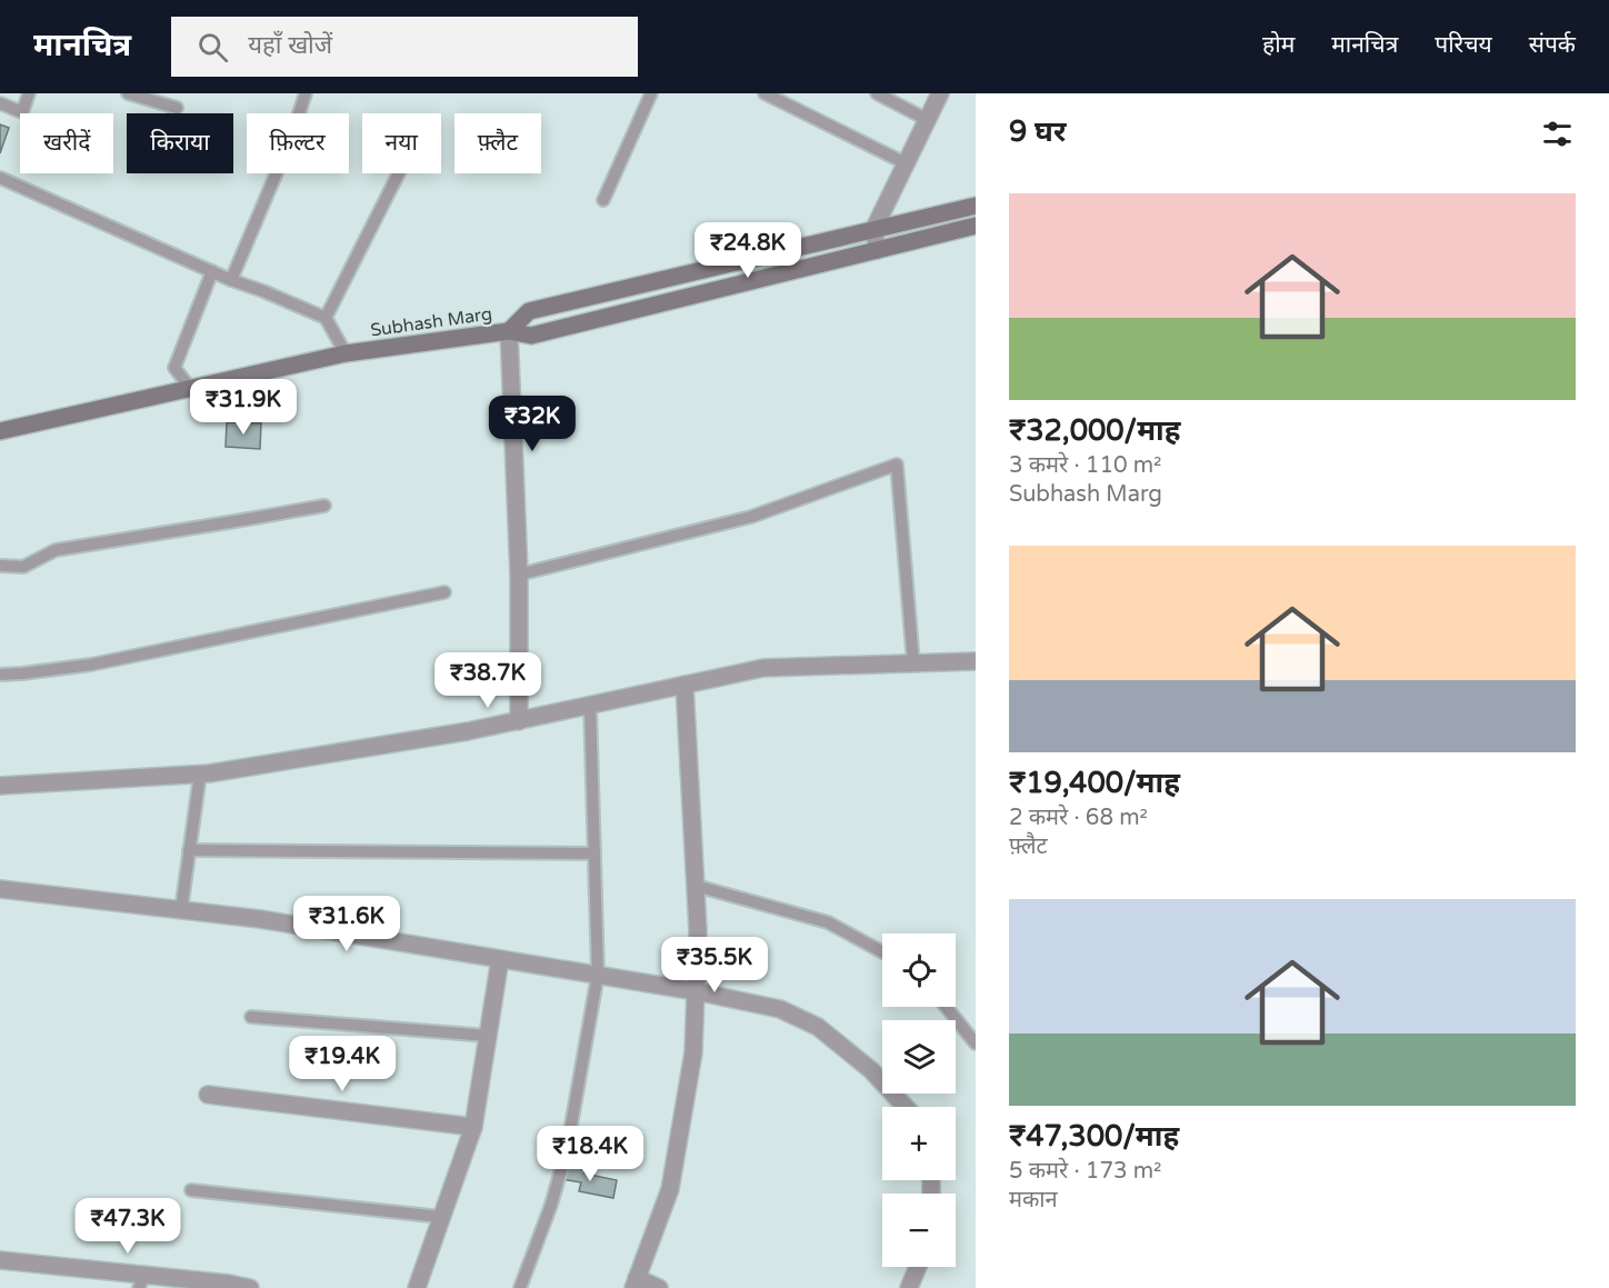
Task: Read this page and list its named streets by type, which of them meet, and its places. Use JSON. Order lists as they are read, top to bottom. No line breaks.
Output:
{"streets":{"main road":["Subhash Marg"]},"page":{"header":"मानचित्र","search":"यहाँ खोजें","nav":["होम","मानचित्र","परिचय","संपर्क"],"heading":"9 घर","chip":["खरीदें","किराया","फ़िल्टर","नया","फ़्लैट"],"list":[{"name":"₹32,000/माह","note":"3 कमरे · 110 m² · Subhash Marg"},{"name":"₹19,400/माह","note":"2 कमरे · 68 m² · फ़्लैट"},{"name":"₹47,300/माह","note":"5 कमरे · 173 m² · मकान"}],"price":["₹24.8K","₹31.9K","₹32K","₹38.7K","₹31.6K","₹35.5K","₹19.4K","₹18.4K","₹47.3K"],"map_buttons":["+","−"]}}
